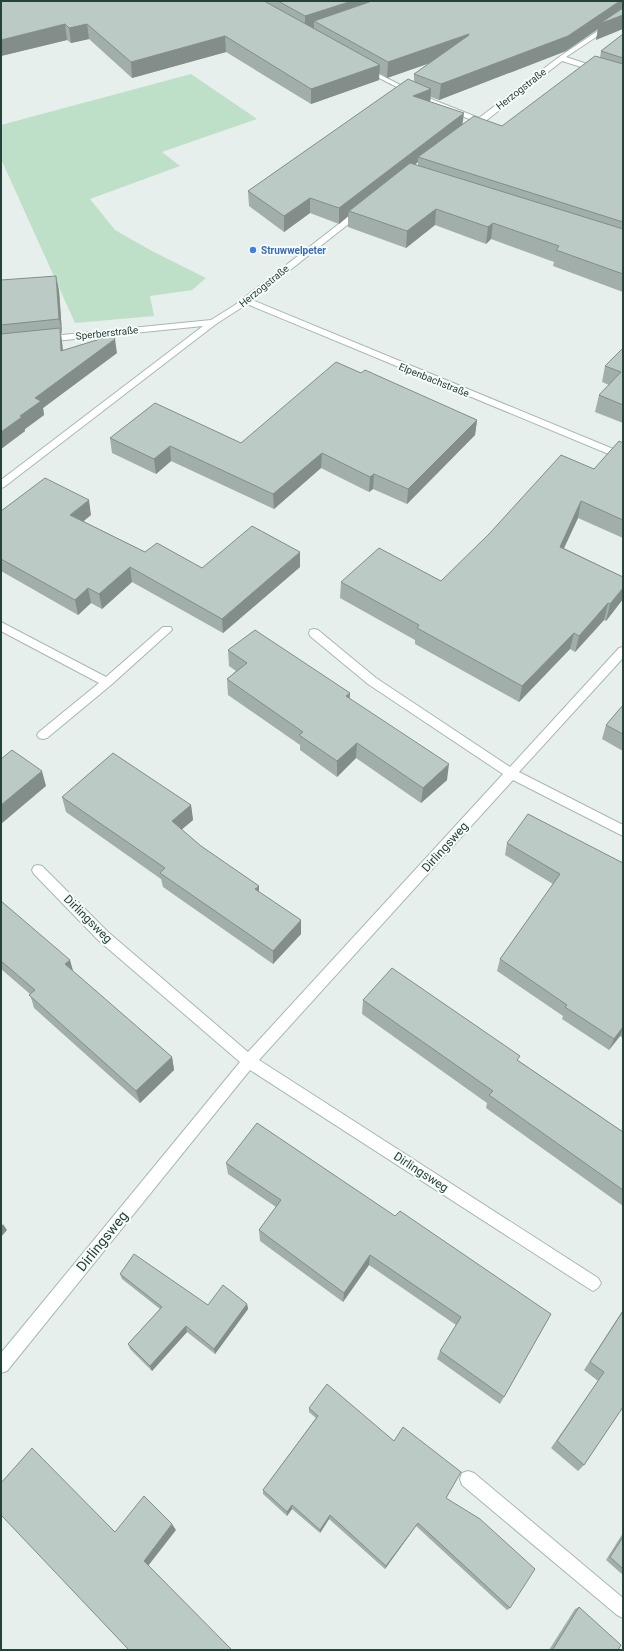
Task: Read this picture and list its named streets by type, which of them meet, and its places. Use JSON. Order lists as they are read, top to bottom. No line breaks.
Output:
{"streets":{"street":["Herzogstraße","Sperberstraße","Elpenbachstraße","Dirlingsweg"]},"crossings":[["Herzogstraße","Sperberstraße"],["Herzogstraße","Elpenbachstraße"]],"places":["Struwwelpeter"]}
